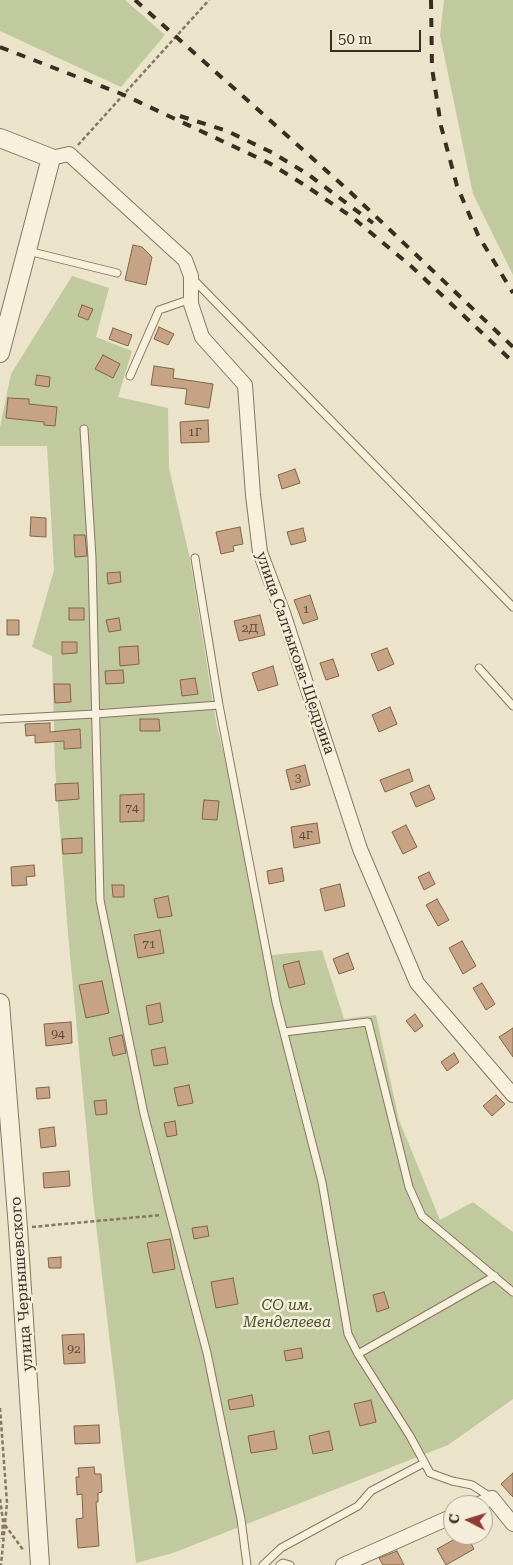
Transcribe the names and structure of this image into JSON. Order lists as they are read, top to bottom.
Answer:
{
  "streets": {
    "street": ["улица Салтыкова-Щедрина", "улица Чернышевского"]
  },
  "parks": ["СО им. Менделеева"],
  "house_numbers": [
    "1Г",
    "1",
    "2Д",
    "3",
    "74",
    "4Г",
    "71",
    "94",
    "92"
  ],
  "scale_bar": "50 m",
  "north": "left"
}
